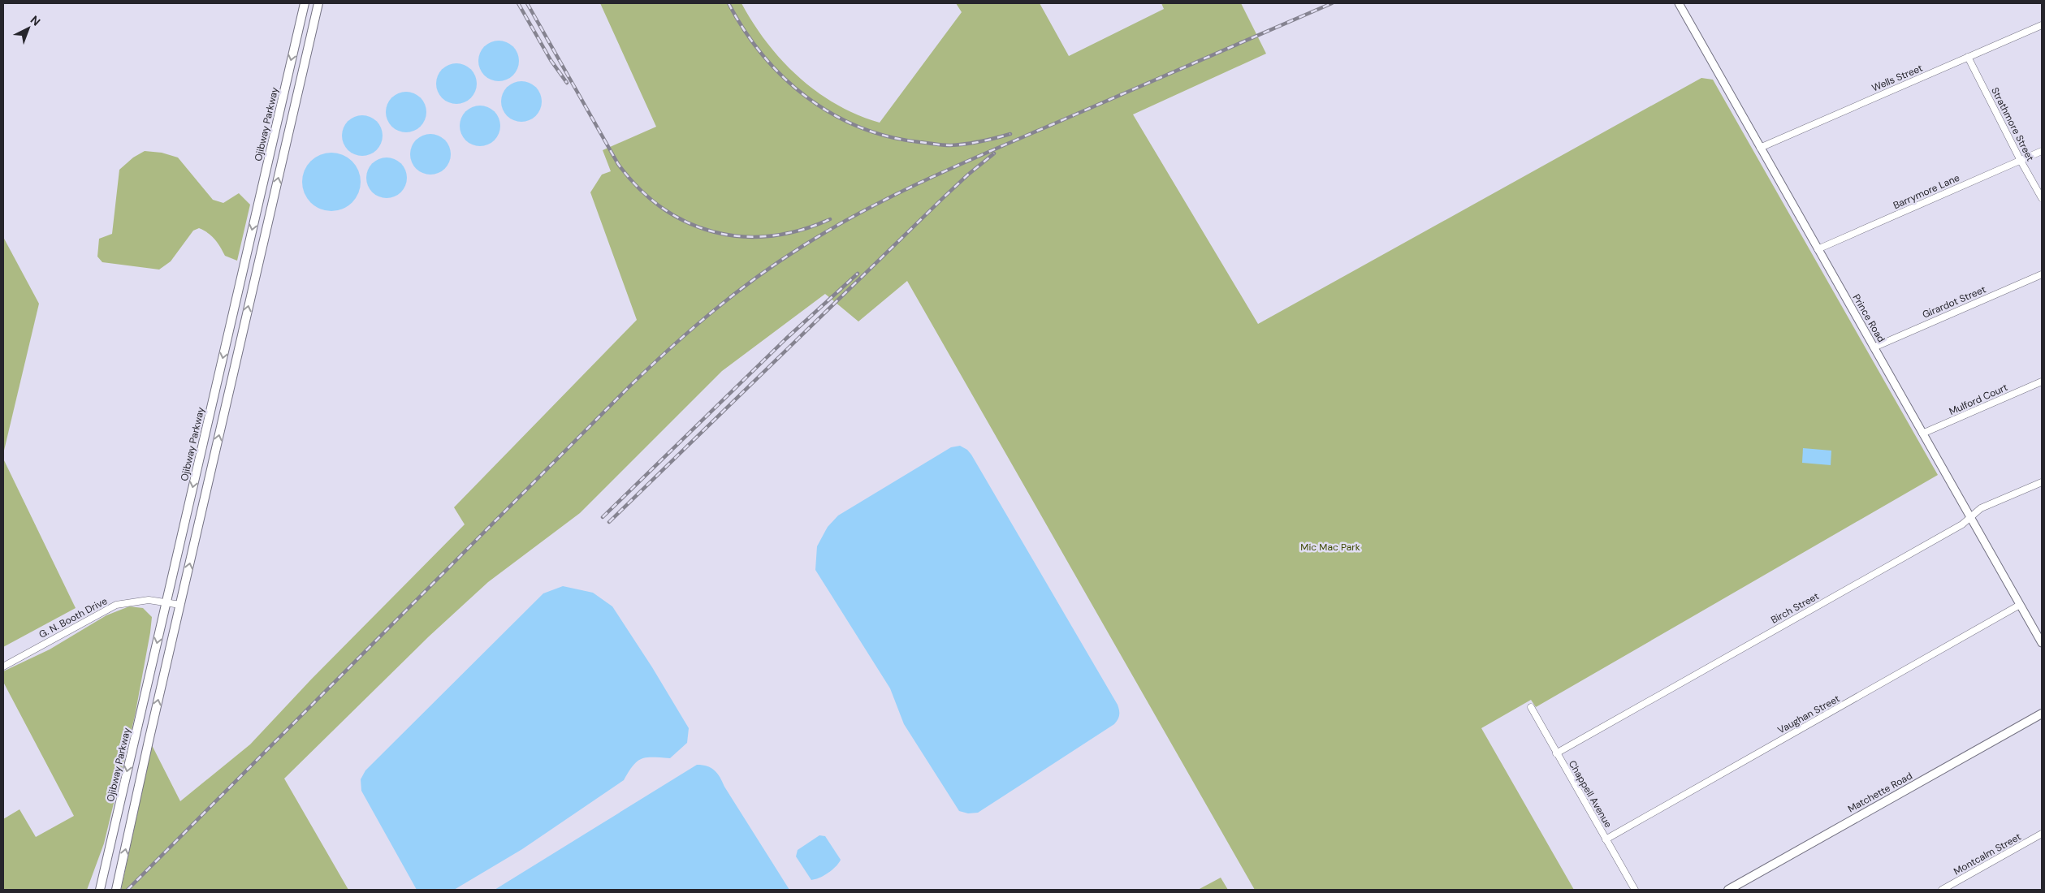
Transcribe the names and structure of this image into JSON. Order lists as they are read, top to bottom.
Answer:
{
  "streets": {
    "main road": ["Ojibway Parkway", "Matchette Road"],
    "street": [
      "Wells Street",
      "Strathmore Street",
      "Barrymore Lane",
      "Girardot Street",
      "Prince Road",
      "Mulford Court",
      "Birch Street",
      "G. N. Booth Drive",
      "Vaughan Street",
      "Chappell Avenue",
      "Montcalm Street"
    ]
  },
  "crossings": [
    ["Wells Street", "Strathmore Street"],
    ["Wells Street", "Prince Road"],
    ["Ojibway Parkway", "G. N. Booth Drive"],
    ["Strathmore Street", "Barrymore Lane"],
    ["Barrymore Lane", "Prince Road"],
    ["Girardot Street", "Prince Road"],
    ["Prince Road", "Mulford Court"],
    ["Prince Road", "Birch Street"],
    ["Prince Road", "Vaughan Street"],
    ["Birch Street", "Chappell Avenue"],
    ["Vaughan Street", "Chappell Avenue"]
  ],
  "parks": ["Mic Mac Park"],
  "north": "top right"
}
